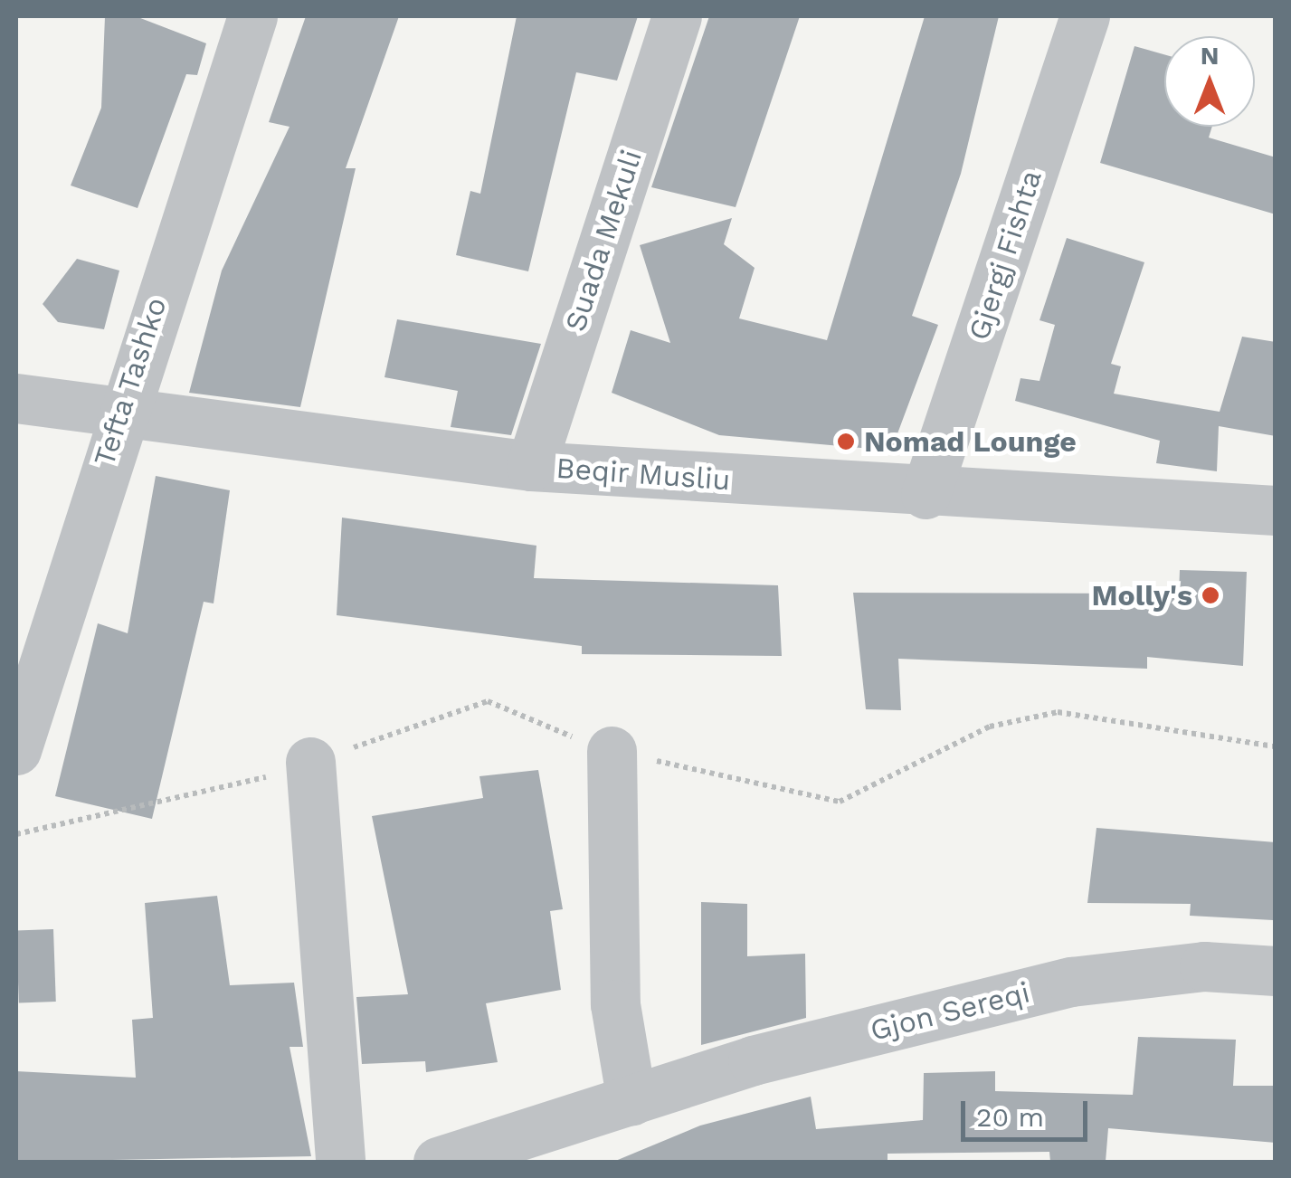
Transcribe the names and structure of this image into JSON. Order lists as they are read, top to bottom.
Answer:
{
  "streets": {
    "street": [
      "Suada Mekuli",
      "Gjergj Fishta",
      "Tefta Tashko",
      "Beqir Musliu",
      "Gjon Sereqi"
    ]
  },
  "crossings": [
    ["Suada Mekuli", "Beqir Musliu"],
    ["Gjergj Fishta", "Beqir Musliu"],
    ["Tefta Tashko", "Beqir Musliu"]
  ],
  "places": ["Nomad Lounge", "Molly's"],
  "scale_bar": "20 m",
  "north": "top"
}
